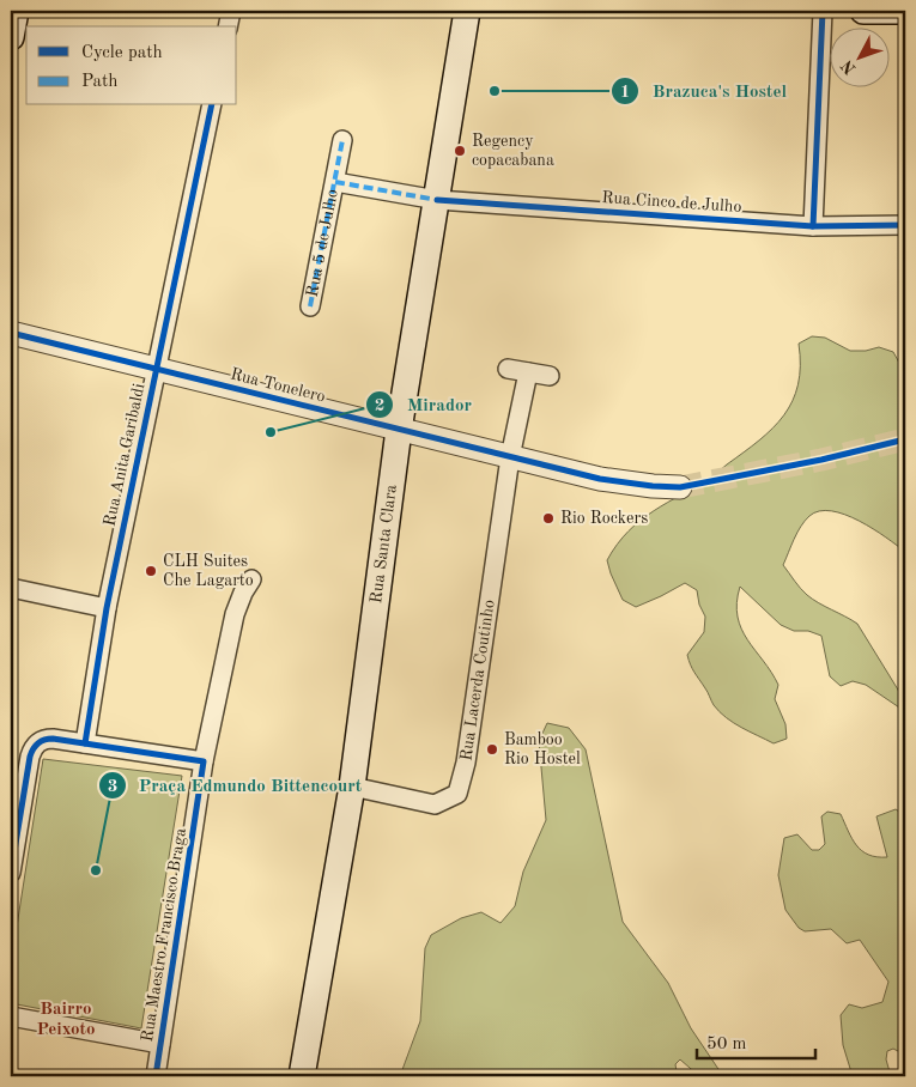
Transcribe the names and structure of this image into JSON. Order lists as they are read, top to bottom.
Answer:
{
  "streets": {
    "main road": ["Rua Santa Clara"],
    "street": [
      "Rua Cinco de Julho",
      "Rua 5 de Julho",
      "Rua Tonelero",
      "Rua Anita Garibaldi",
      "Rua Lacerda Coutinho",
      "Rua Maestro Francisco Braga"
    ]
  },
  "crossings": [
    ["Rua Cinco de Julho", "Rua 5 de Julho"],
    ["Rua Cinco de Julho", "Rua Santa Clara"],
    ["Rua 5 de Julho", "Rua Santa Clara"],
    ["Rua Tonelero", "Rua Anita Garibaldi"],
    ["Rua Tonelero", "Rua Santa Clara"],
    ["Rua Tonelero", "Rua Lacerda Coutinho"],
    ["Rua Santa Clara", "Rua Lacerda Coutinho"]
  ],
  "districts": ["Bairro Peixoto"],
  "places": [
    "Brazuca's Hostel",
    "Regency copacabana",
    "Mirador",
    "Rio Rockers",
    "CLH Suites Che Lagarto",
    "Bamboo Rio Hostel",
    "Praça Edmundo Bittencourt"
  ],
  "legend": ["Cycle path", "Path"],
  "scale_bar": "50 m",
  "north": "bottom left"
}
